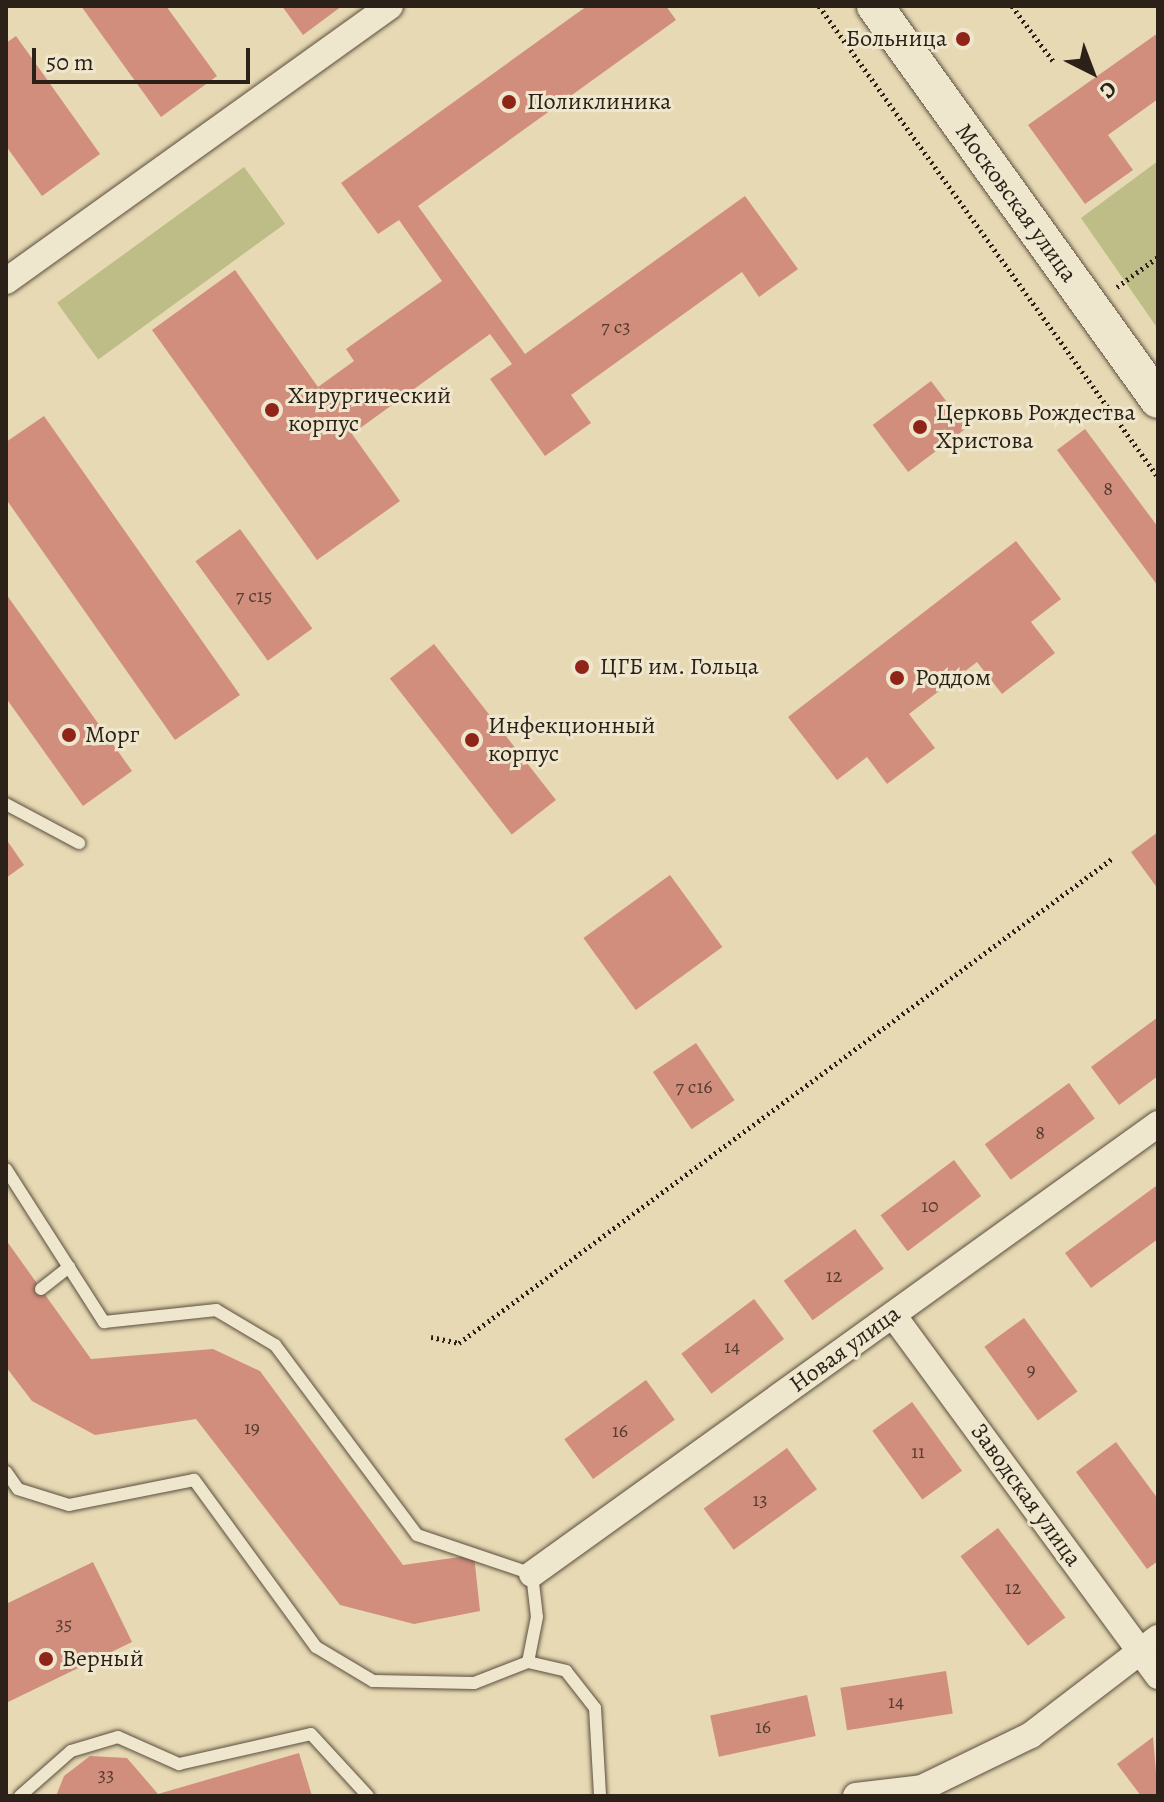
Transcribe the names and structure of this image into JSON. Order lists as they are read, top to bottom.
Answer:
{
  "streets": {
    "street": ["Московская улица", "Новая улица", "Заводская улица"]
  },
  "crossings": [
    ["Новая улица", "Заводская улица"]
  ],
  "places": [
    "Больница",
    "Поликлиника",
    "Хирургический корпус",
    "Церковь Рождества Христова",
    "ЦГБ им. Гольца",
    "Роддом",
    "Морг",
    "Инфекционный корпус",
    "Верный"
  ],
  "house_numbers": [
    "7 с3",
    "8",
    "7 с15",
    "7 с16",
    "8",
    "10",
    "12",
    "14",
    "9",
    "19",
    "16",
    "11",
    "13",
    "12",
    "35",
    "14",
    "16",
    "33"
  ],
  "scale_bar": "50 m",
  "north": "bottom right"
}
